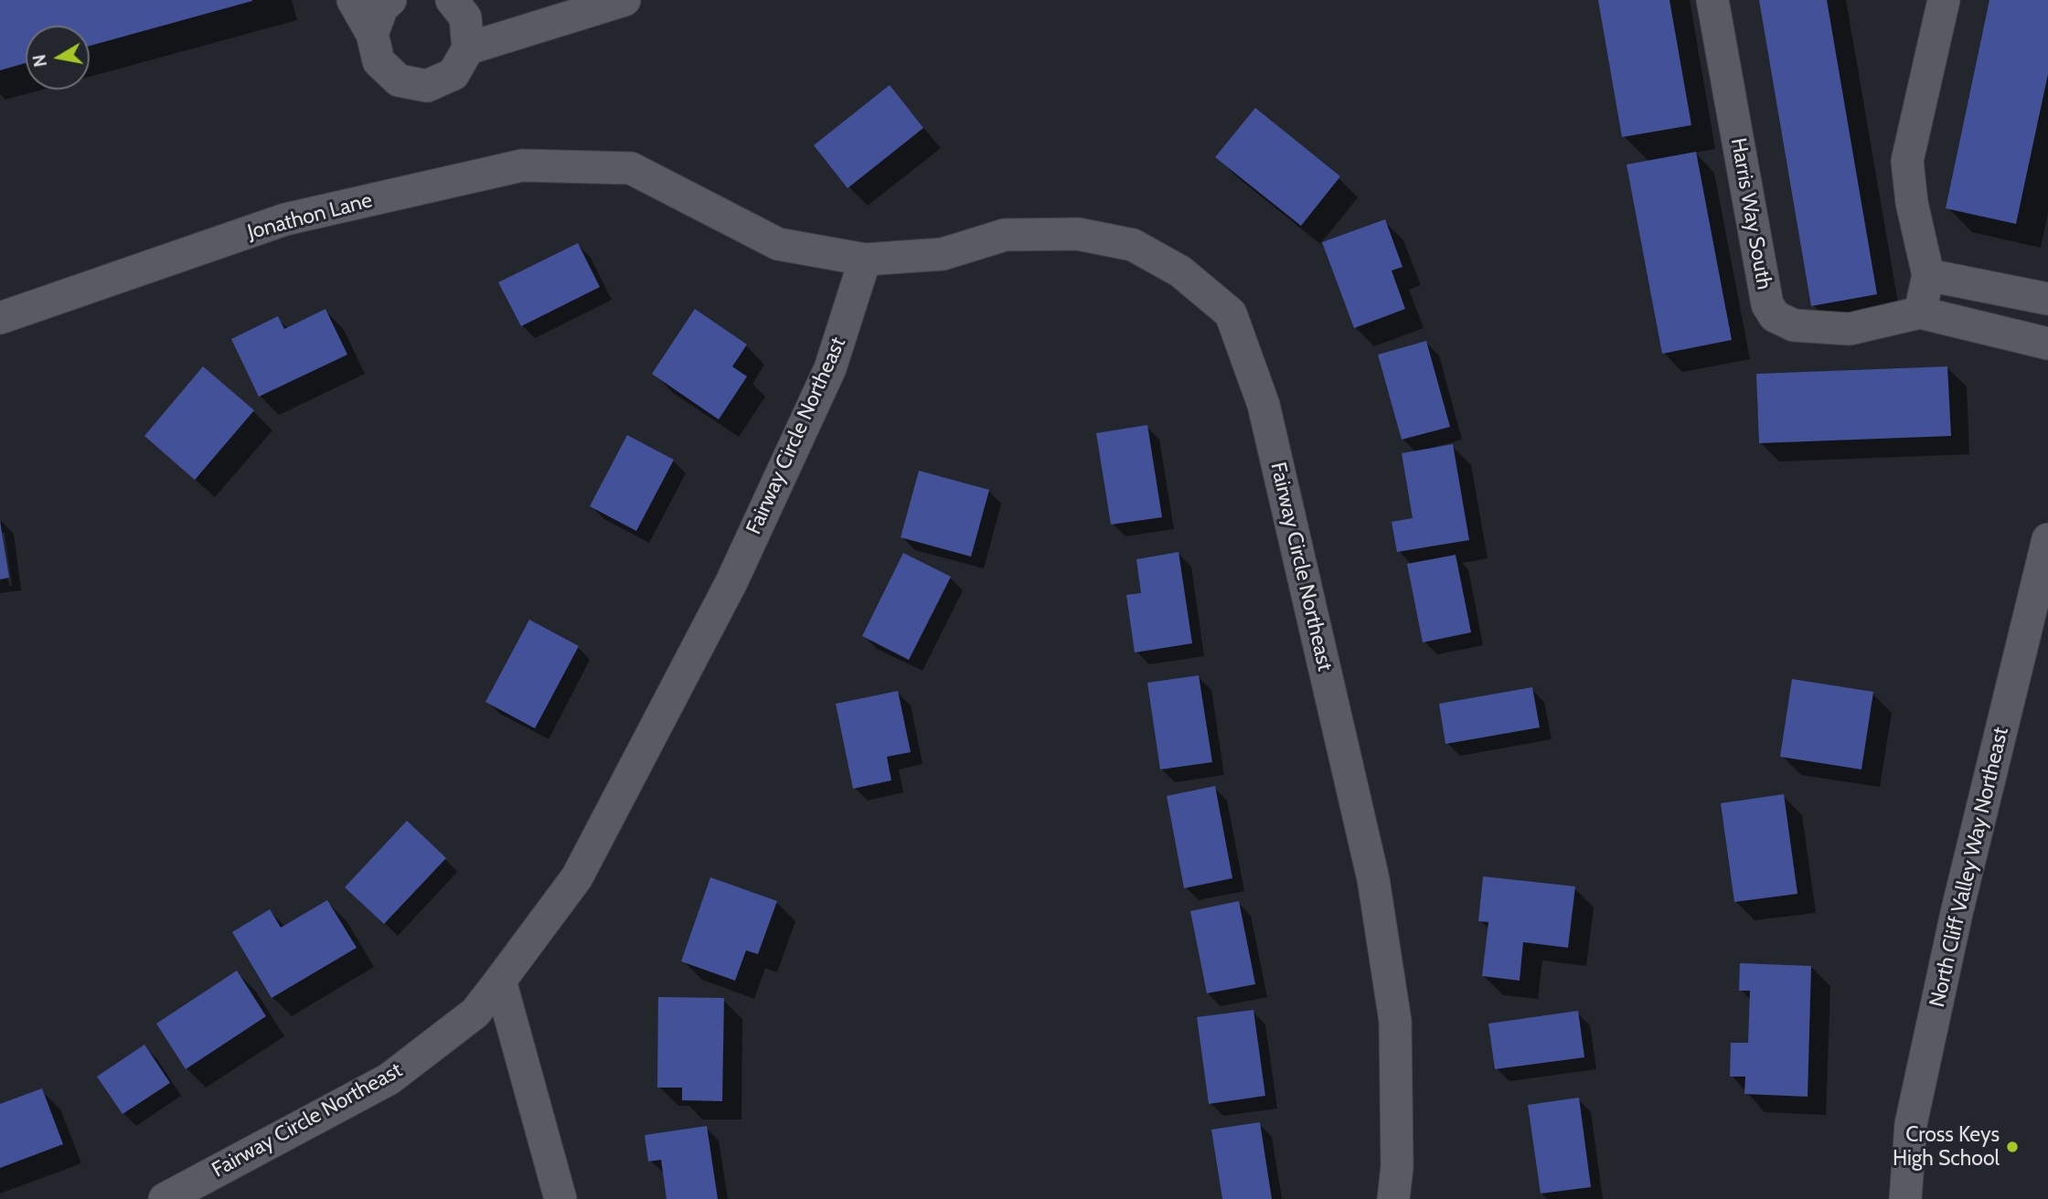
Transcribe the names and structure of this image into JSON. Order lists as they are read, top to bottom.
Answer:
{
  "streets": {
    "street": [
      "Harris Way South",
      "Jonathon Lane",
      "Fairway Circle Northeast",
      "North Cliff Valley Way Northeast"
    ]
  },
  "crossings": [
    ["Jonathon Lane", "Fairway Circle Northeast"]
  ],
  "places": ["Cross Keys High School"],
  "north": "left"
}
